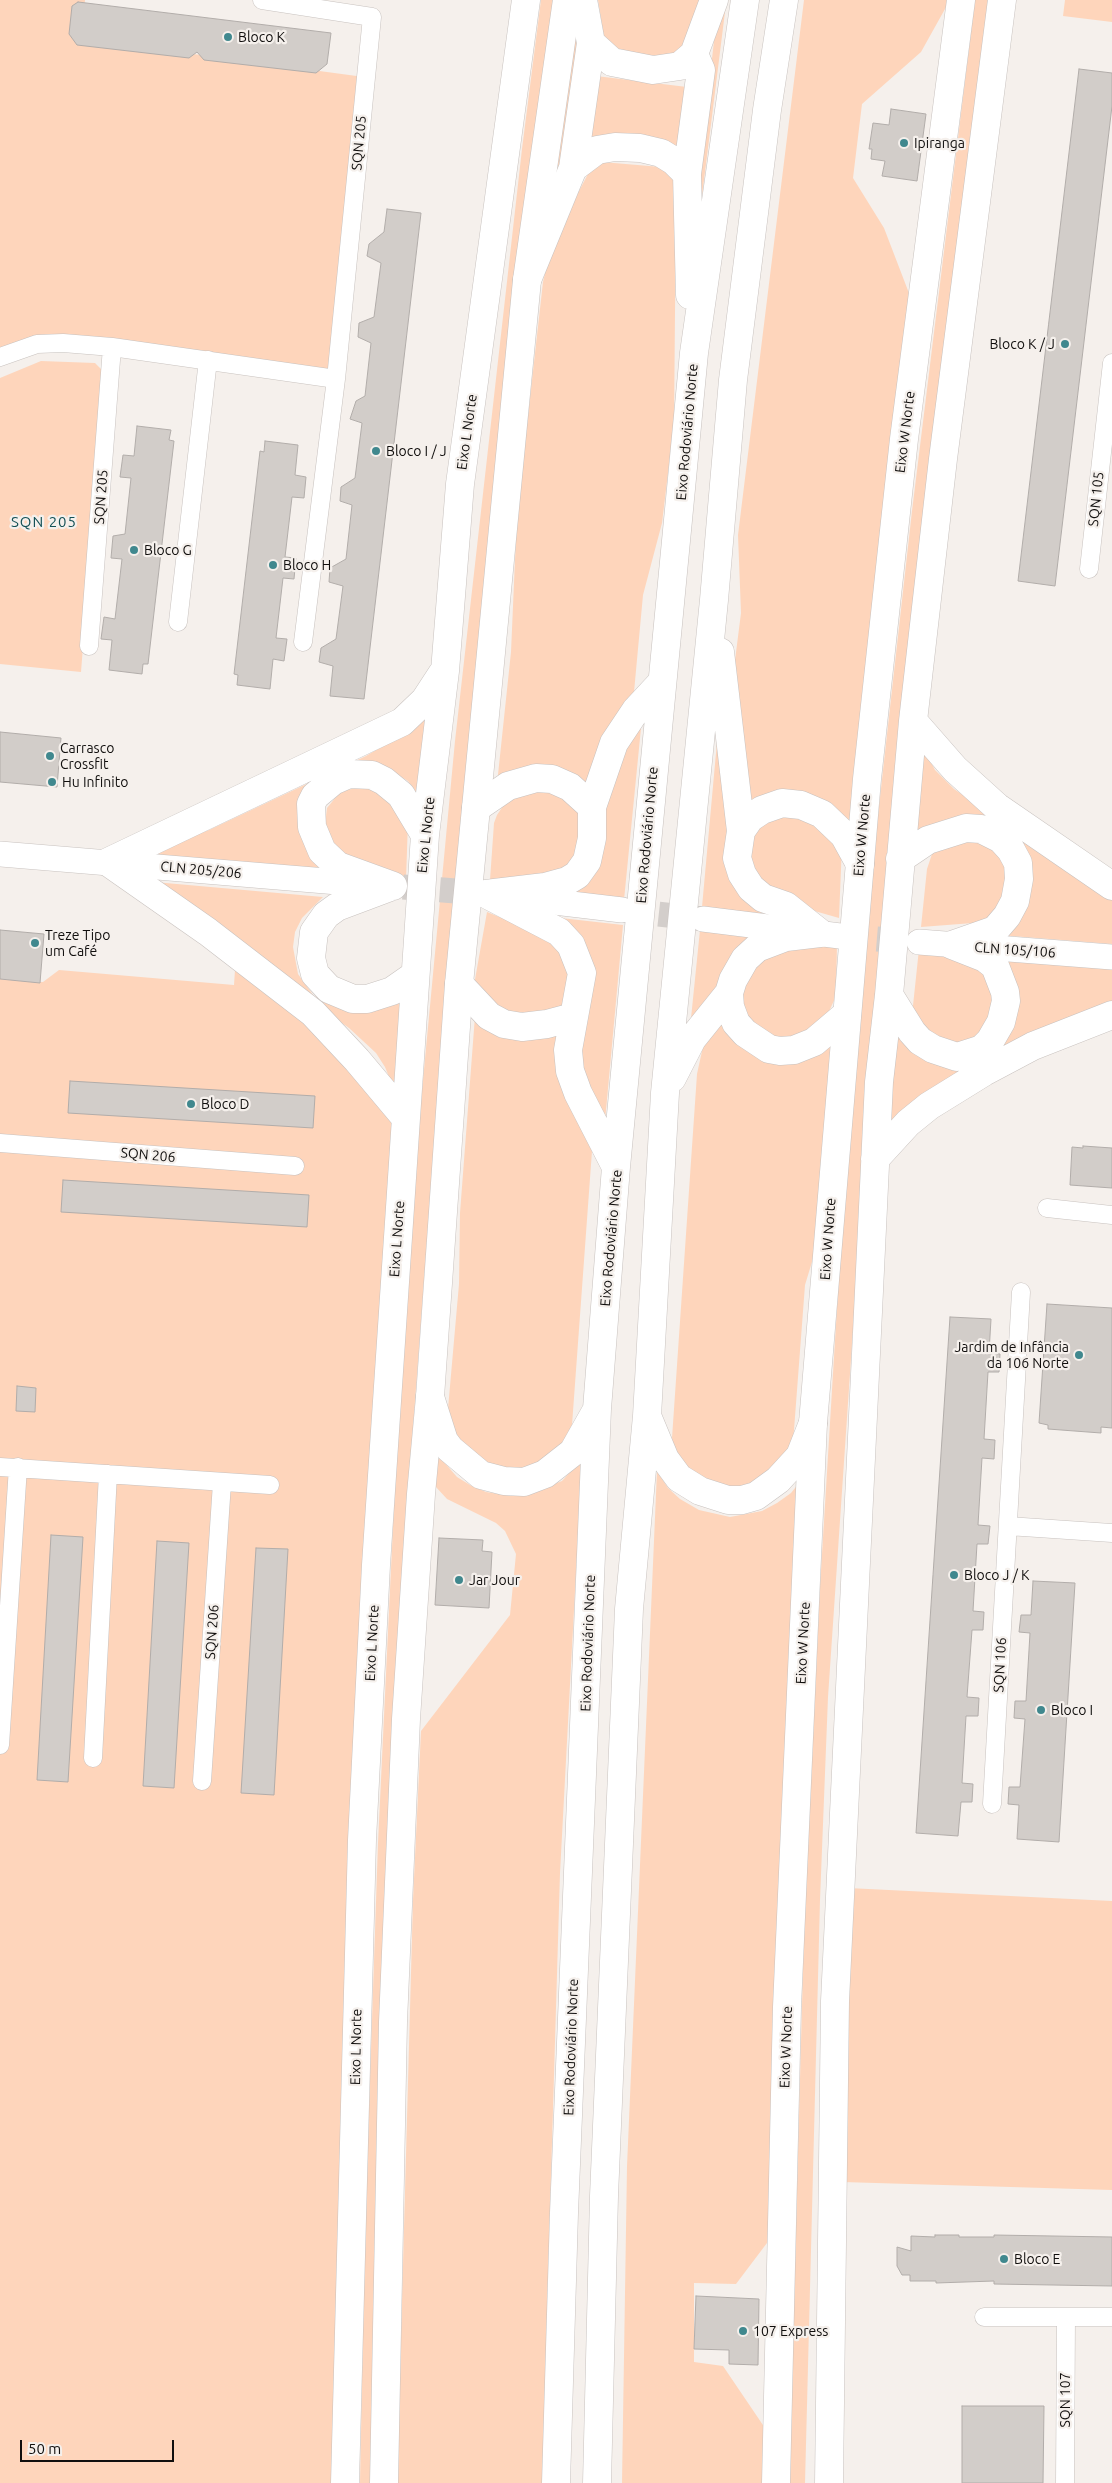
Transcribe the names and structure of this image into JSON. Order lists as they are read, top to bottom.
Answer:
{
  "streets": {
    "main road": ["Eixo L Norte", "Eixo Rodoviário Norte", "Eixo W Norte"],
    "street": [
      "SQN 205",
      "SQN 105",
      "CLN 205/206",
      "CLN 105/106",
      "SQN 206",
      "SQN 106",
      "SQN 107"
    ]
  },
  "districts": ["SQN 205"],
  "places": [
    "Bloco K",
    "Ipiranga",
    "Bloco K / J",
    "Bloco I / J",
    "Bloco G",
    "Bloco H",
    "Carrasco Crossfit",
    "Hu Infinito",
    "Treze Tipo um Café",
    "Bloco D",
    "Jardim de Infância da 106 Norte",
    "Bloco J / K",
    "Jar Jour",
    "Bloco I",
    "Bloco E",
    "107 Express"
  ],
  "scale_bar": "50 m"
}
